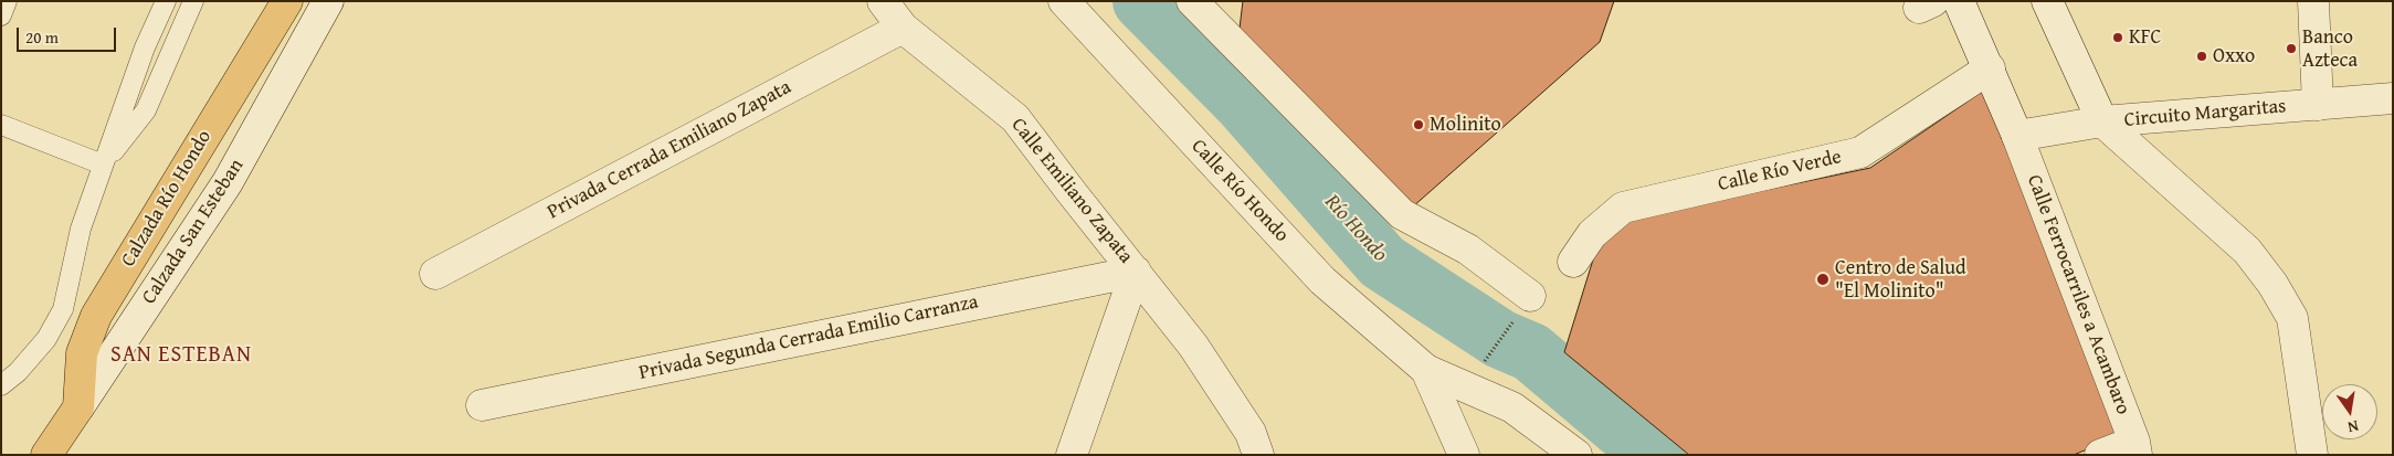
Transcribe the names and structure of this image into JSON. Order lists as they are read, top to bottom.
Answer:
{
  "streets": {
    "main road": ["Calzada Río Hondo", "Calzada San Esteban"],
    "street": [
      "Circuito Margaritas",
      "Privada Cerrada Emiliano Zapata",
      "Calle Río Verde",
      "Calle Emiliano Zapata",
      "Calle Río Hondo",
      "Calle Ferrocarriles a Acambaro",
      "Privada Segunda Cerrada Emilio Carranza"
    ]
  },
  "crossings": [
    ["Circuito Margaritas", "Calle Ferrocarriles a Acambaro"],
    ["Privada Cerrada Emiliano Zapata", "Calle Emiliano Zapata"],
    ["Calle Río Verde", "Calle Ferrocarriles a Acambaro"],
    ["Calle Emiliano Zapata", "Privada Segunda Cerrada Emilio Carranza"],
    ["Calzada Río Hondo", "Calzada San Esteban"]
  ],
  "districts": ["SAN ESTEBAN"],
  "water": ["Río Hondo"],
  "places": [
    "KFC",
    "Banco Azteca",
    "Oxxo",
    "Molinito",
    "Centro de Salud \"El Molinito\""
  ],
  "scale_bar": "20 m",
  "north": "bottom"
}
